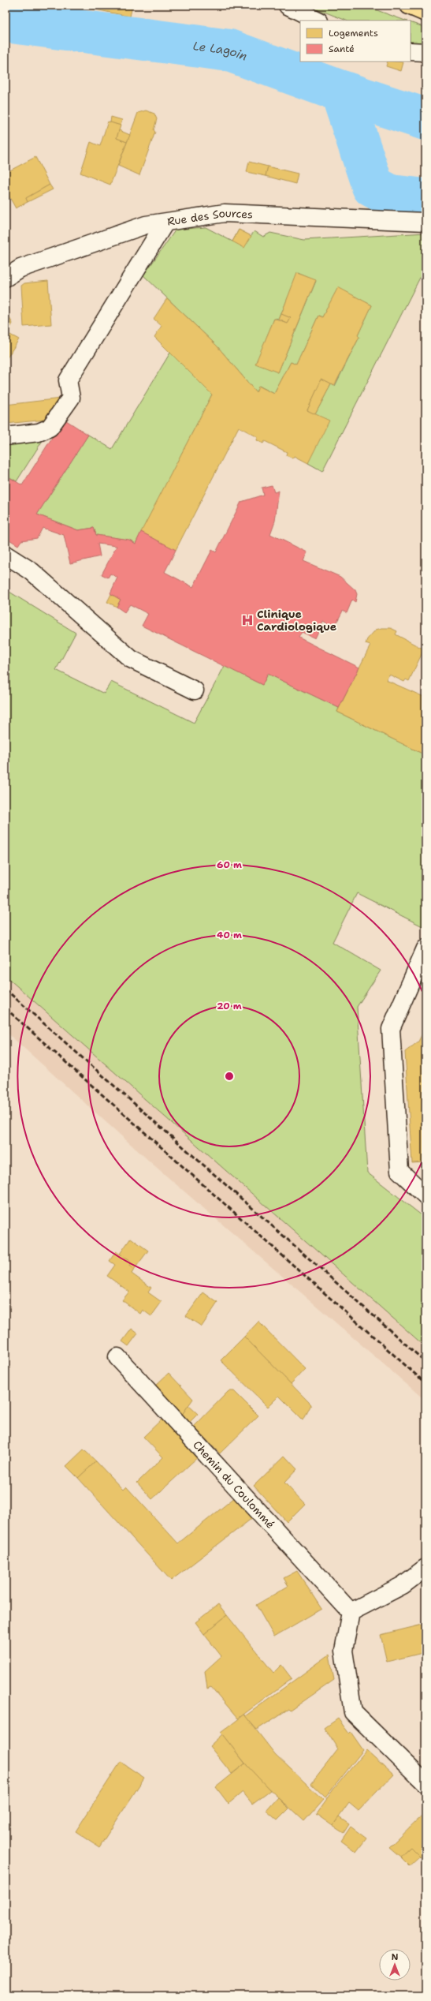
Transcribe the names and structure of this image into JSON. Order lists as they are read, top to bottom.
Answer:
{
  "streets": {
    "street": ["Rue des Sources", "Chemin du Coulommé"]
  },
  "water": ["Le Lagoin"],
  "places": {
    "hospital": ["Clinique Cardiologique"]
  },
  "legend": ["Logements", "Santé"],
  "north": "top",
  "rings": ["60 m", "40 m", "20 m"]
}
